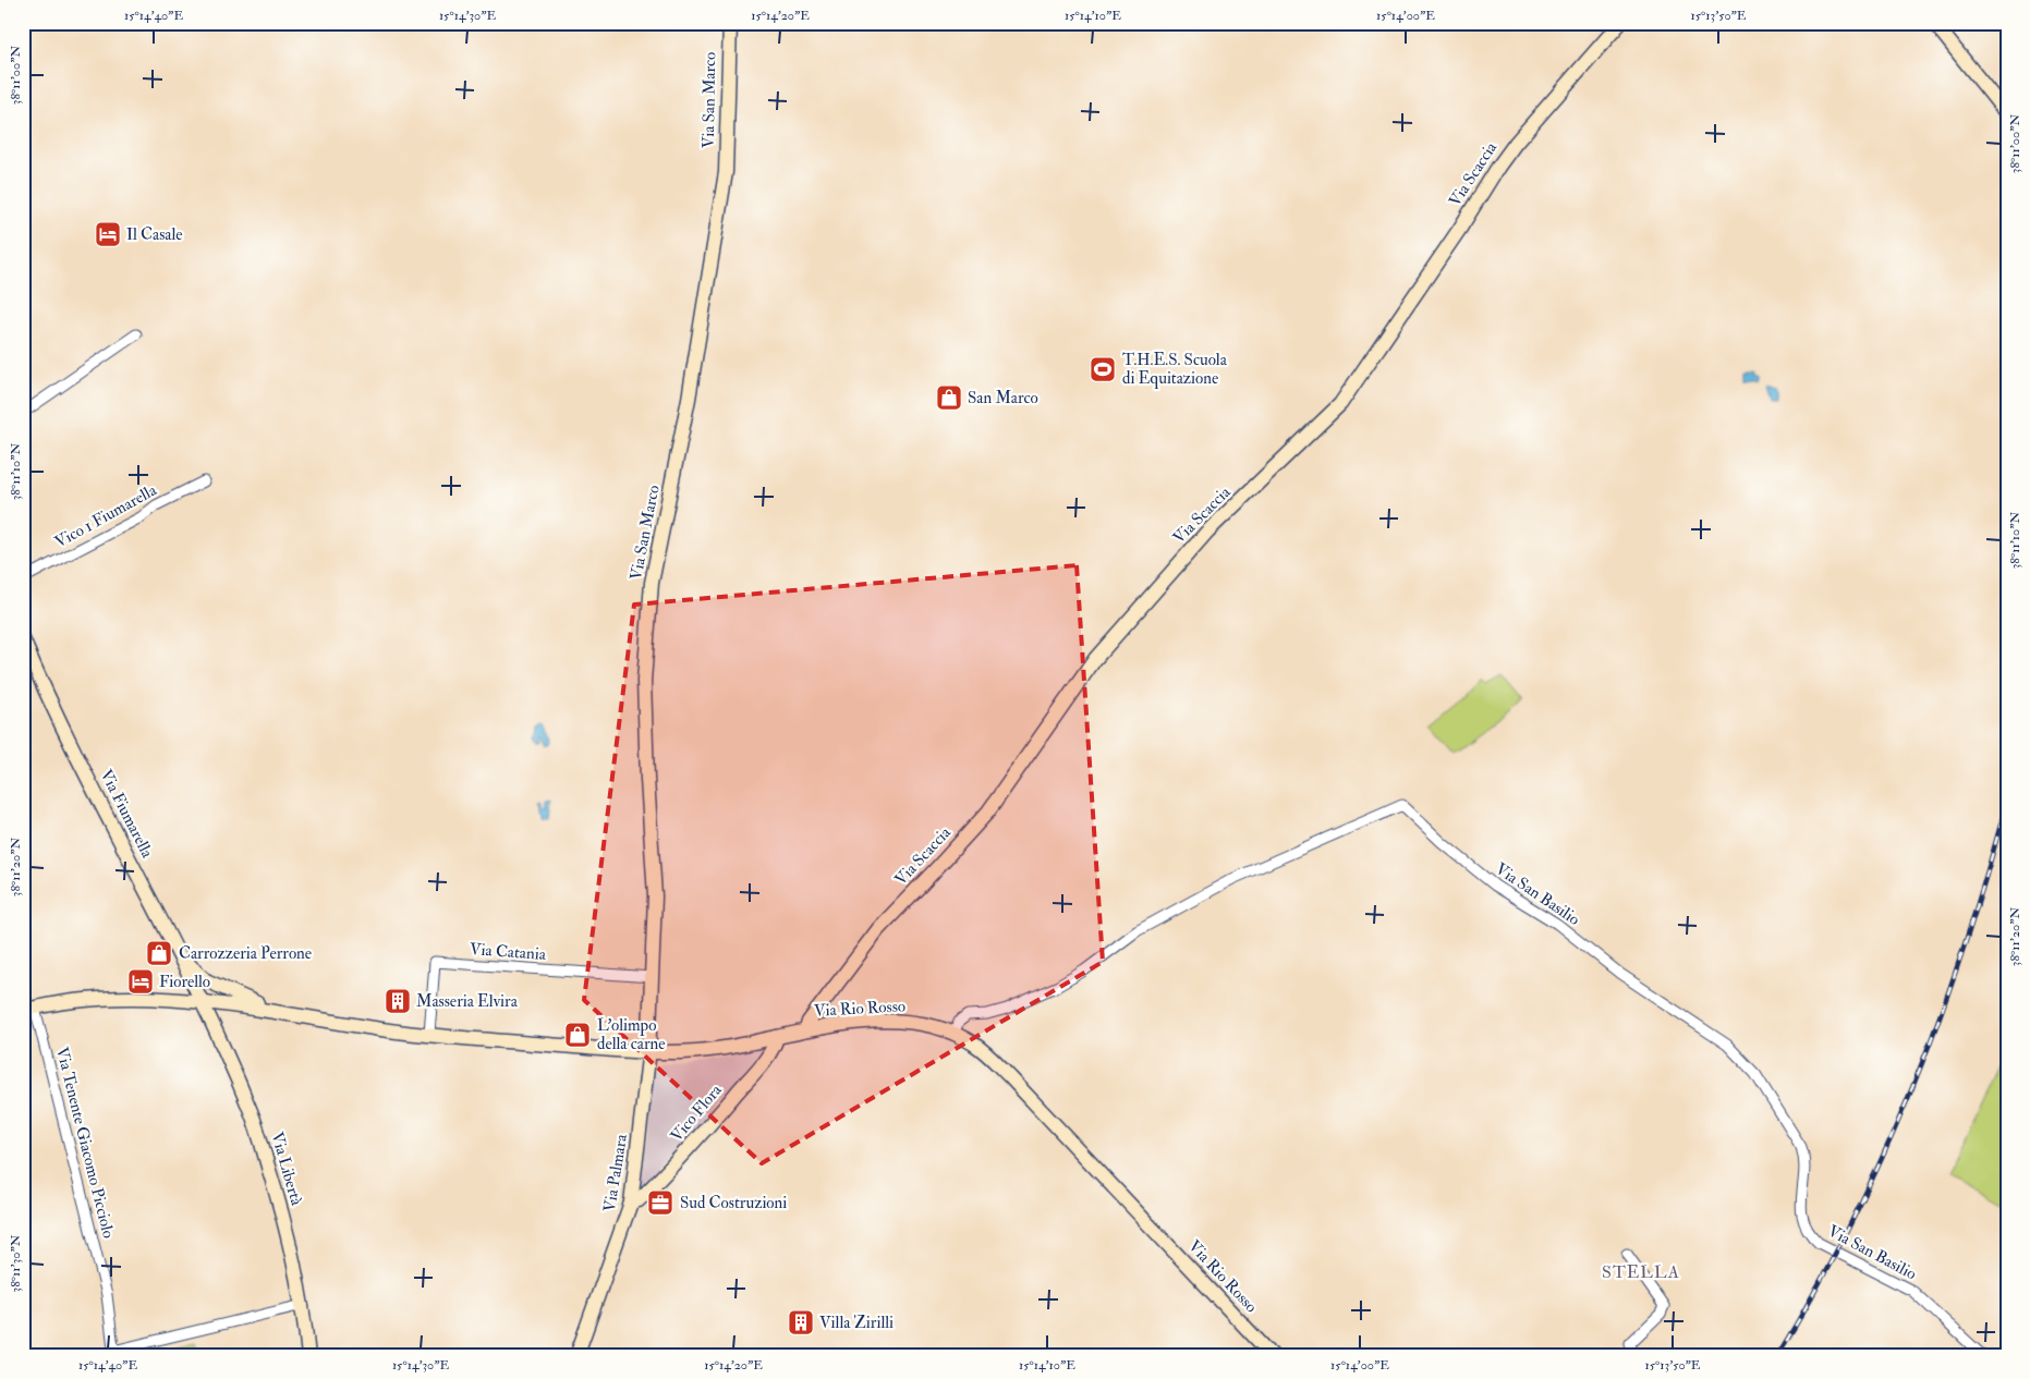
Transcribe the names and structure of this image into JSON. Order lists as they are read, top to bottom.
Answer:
{
  "streets": {
    "street": [
      "Via San Marco",
      "Via Scaccia",
      "Vico 1 Fiumarella",
      "Via Fiumarella",
      "Via San Basilio",
      "Via Catania",
      "Via Rio Rosso",
      "Vico Flora",
      "Via Tenente Giacomo Picciolo",
      "Via Libertà",
      "Via Palmara"
    ]
  },
  "crossings": [
    ["Via San Marco", "Via Catania"],
    ["Via San Marco", "Via Rio Rosso"],
    ["Via San Marco", "Via Palmara"],
    ["Via Scaccia", "Via Rio Rosso"],
    ["Via Fiumarella", "Via Libertà"],
    ["Via San Basilio", "Via Rio Rosso"],
    ["Via Catania", "Via Rio Rosso"],
    ["Via Rio Rosso", "Vico Flora"],
    ["Via Rio Rosso", "Via Palmara"],
    ["Vico Flora", "Via Palmara"],
    ["Via Tenente Giacomo Picciolo", "Via Libertà"]
  ],
  "districts": ["STELLA"],
  "places": {
    "hotel": ["Il Casale", "Fiorello"],
    "sports": ["T.H.E.S. Scuola di Equitazione"],
    "shop": ["San Marco", "Carrozzeria Perrone", "L'olimpo della carne"],
    "building": ["Masseria Elvira", "Villa Zirilli"],
    "office": ["Sud Costruzioni"]
  },
  "coordinates": [
    "15°14'40\"E",
    "15°14'30\"E",
    "15°14'20\"E",
    "15°14'10\"E",
    "15°14'00\"E",
    "15°13'50\"E",
    "38°11'00\"N",
    "38°11'10\"N",
    "38°11'20\"N",
    "38°11'30\"N"
  ]
}
